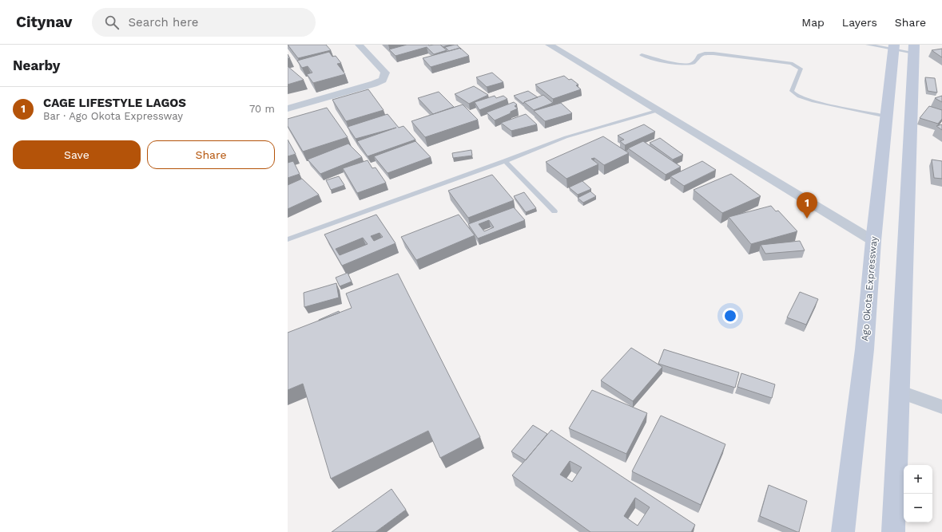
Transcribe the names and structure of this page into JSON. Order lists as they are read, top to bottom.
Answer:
{
  "streets": {
    "main road": ["Ago Okota Expressway"]
  },
  "page": {
    "header": "Citynav",
    "search": "Search here",
    "nav": ["Map", "Layers", "Share"],
    "heading": "Nearby",
    "list": [
      {
        "mark": "1",
        "name": "CAGE LIFESTYLE LAGOS",
        "note": "Bar · Ago Okota Expressway",
        "value": "70 m"
      }
    ],
    "buttons": ["Save", "Share"],
    "pins": "1",
    "map_buttons": ["+", "−"]
  }
}
